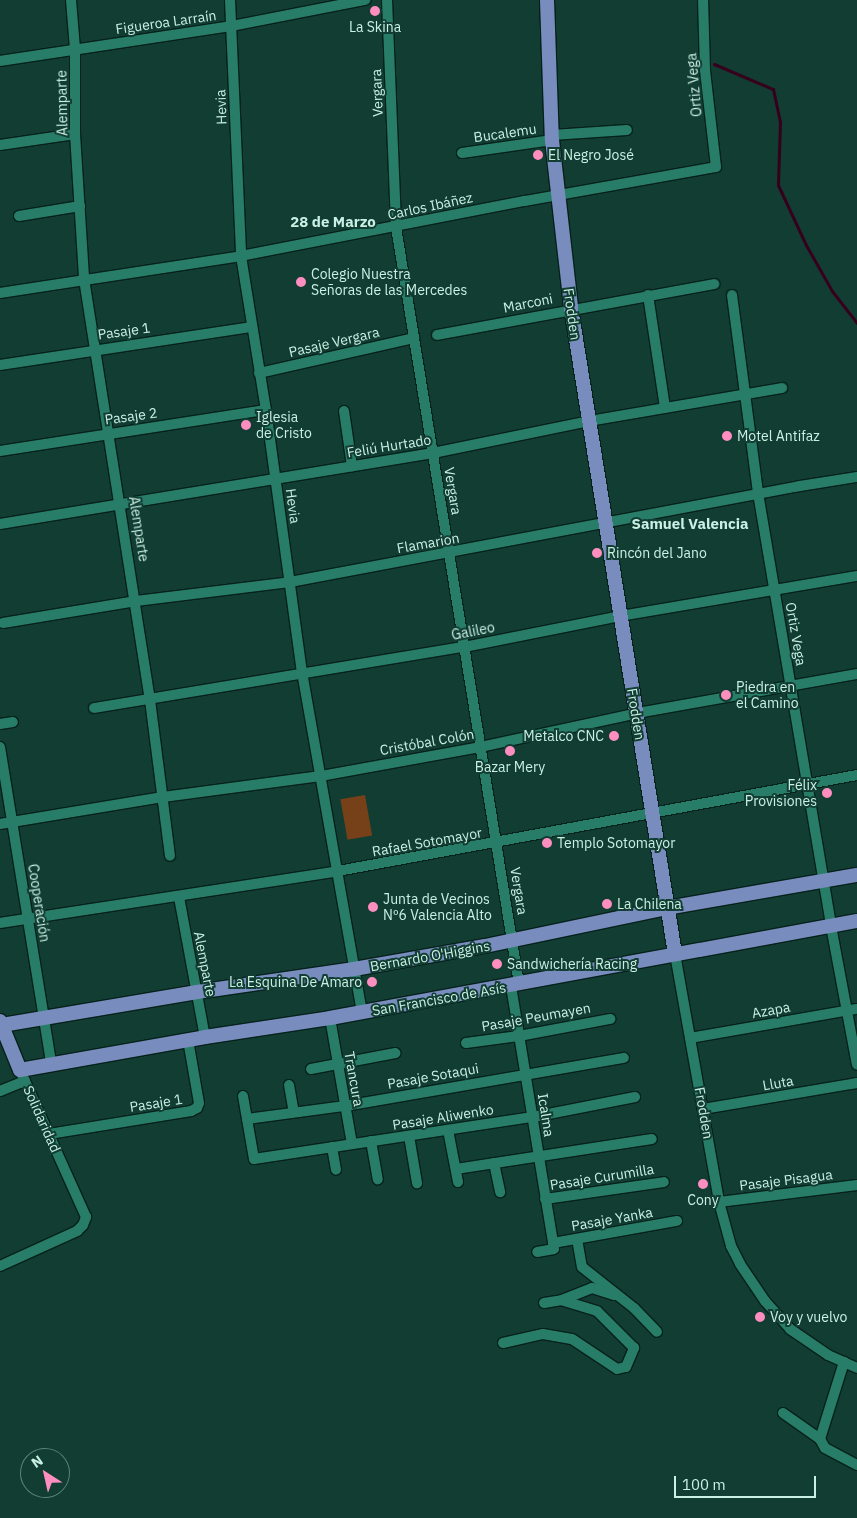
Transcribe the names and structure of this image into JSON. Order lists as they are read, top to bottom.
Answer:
{
  "streets": {
    "main road": [
      "Frodden",
      "Bernardo O'Higgins",
      "San Francisco de Asís",
      "Solidaridad"
    ],
    "street": [
      "Figueroa Larraín",
      "Ortiz Vega",
      "Vergara",
      "Alemparte",
      "Hevia",
      "Bucalemu",
      "Carlos Ibáñez",
      "Marconi",
      "Pasaje 1",
      "Pasaje Vergara",
      "Pasaje 2",
      "Feliú Hurtado",
      "Flamarion",
      "Galileo",
      "Cristóbal Colón",
      "Rafael Sotomayor",
      "Cooperación",
      "Azapa",
      "Pasaje Peumayen",
      "Pasaje Sotaqui",
      "Trancura",
      "Lluta",
      "Icalma",
      "Pasaje Aliwenko",
      "Pasaje Curumilla",
      "Pasaje Pisagua",
      "Pasaje Yanka"
    ]
  },
  "crossings": [
    ["Figueroa Larraín", "Alemparte"],
    ["Figueroa Larraín", "Hevia"],
    ["Ortiz Vega", "Carlos Ibáñez"],
    ["Ortiz Vega", "Feliú Hurtado"],
    ["Ortiz Vega", "Flamarion"],
    ["Ortiz Vega", "Galileo"],
    ["Ortiz Vega", "Cristóbal Colón"],
    ["Ortiz Vega", "Rafael Sotomayor"],
    ["Ortiz Vega", "Bernardo O'Higgins"],
    ["Ortiz Vega", "San Francisco de Asís"],
    ["Ortiz Vega", "Azapa"],
    ["Vergara", "Carlos Ibáñez"],
    ["Vergara", "Pasaje Vergara"],
    ["Vergara", "Feliú Hurtado"],
    ["Vergara", "Flamarion"],
    ["Vergara", "Galileo"],
    ["Vergara", "Cristóbal Colón"],
    ["Vergara", "Rafael Sotomayor"],
    ["Vergara", "Bernardo O'Higgins"],
    ["Vergara", "San Francisco de Asís"],
    ["Vergara", "Icalma"],
    ["Alemparte", "Carlos Ibáñez"],
    ["Alemparte", "Pasaje 1"],
    ["Alemparte", "Pasaje 2"],
    ["Alemparte", "Feliú Hurtado"],
    ["Alemparte", "Flamarion"],
    ["Alemparte", "Galileo"],
    ["Alemparte", "Cristóbal Colón"],
    ["Alemparte", "Rafael Sotomayor"],
    ["Alemparte", "Bernardo O'Higgins"],
    ["Alemparte", "San Francisco de Asís"],
    ["Hevia", "Carlos Ibáñez"],
    ["Hevia", "Pasaje 1"],
    ["Hevia", "Pasaje Vergara"],
    ["Hevia", "Pasaje 2"],
    ["Hevia", "Feliú Hurtado"],
    ["Hevia", "Flamarion"],
    ["Hevia", "Galileo"],
    ["Hevia", "Cristóbal Colón"],
    ["Hevia", "Rafael Sotomayor"],
    ["Hevia", "Bernardo O'Higgins"],
    ["Hevia", "San Francisco de Asís"],
    ["Bucalemu", "Frodden"],
    ["Carlos Ibáñez", "Frodden"],
    ["Marconi", "Frodden"],
    ["Frodden", "Feliú Hurtado"],
    ["Frodden", "Flamarion"],
    ["Frodden", "Galileo"],
    ["Frodden", "Cristóbal Colón"],
    ["Frodden", "Rafael Sotomayor"],
    ["Frodden", "Bernardo O'Higgins"],
    ["Frodden", "San Francisco de Asís"],
    ["Frodden", "Azapa"],
    ["Frodden", "Lluta"],
    ["Frodden", "Pasaje Pisagua"],
    ["Pasaje 1", "San Francisco de Asís"],
    ["Pasaje 1", "Solidaridad"],
    ["Cristóbal Colón", "Cooperación"],
    ["Rafael Sotomayor", "Cooperación"],
    ["Cooperación", "Bernardo O'Higgins"],
    ["Cooperación", "San Francisco de Asís"],
    ["Bernardo O'Higgins", "Solidaridad"],
    ["San Francisco de Asís", "Trancura"],
    ["San Francisco de Asís", "Icalma"],
    ["San Francisco de Asís", "Solidaridad"],
    ["Pasaje Peumayen", "Icalma"],
    ["Pasaje Sotaqui", "Trancura"],
    ["Pasaje Sotaqui", "Icalma"],
    ["Pasaje Sotaqui", "Pasaje Aliwenko"],
    ["Trancura", "Pasaje Aliwenko"],
    ["Icalma", "Pasaje Aliwenko"],
    ["Icalma", "Pasaje Curumilla"],
    ["Icalma", "Pasaje Yanka"]
  ],
  "districts": ["28 de Marzo", "Samuel Valencia"],
  "places": [
    "La Skina",
    "El Negro José",
    "Colegio Nuestra Señoras de las Mercedes",
    "Iglesia de Cristo",
    "Motel Antifaz",
    "Rincón del Jano",
    "Piedra en el Camino",
    "Metalco CNC",
    "Bazar Mery",
    "Félix Provisiones",
    "Templo Sotomayor",
    "La Chilena",
    "Junta de Vecinos Nº6 Valencia Alto",
    "Sandwichería Racing",
    "La Esquina De Amaro",
    "Cony",
    "Voy y vuelvo"
  ],
  "scale_bar": "100 m",
  "north": "top left"
}
